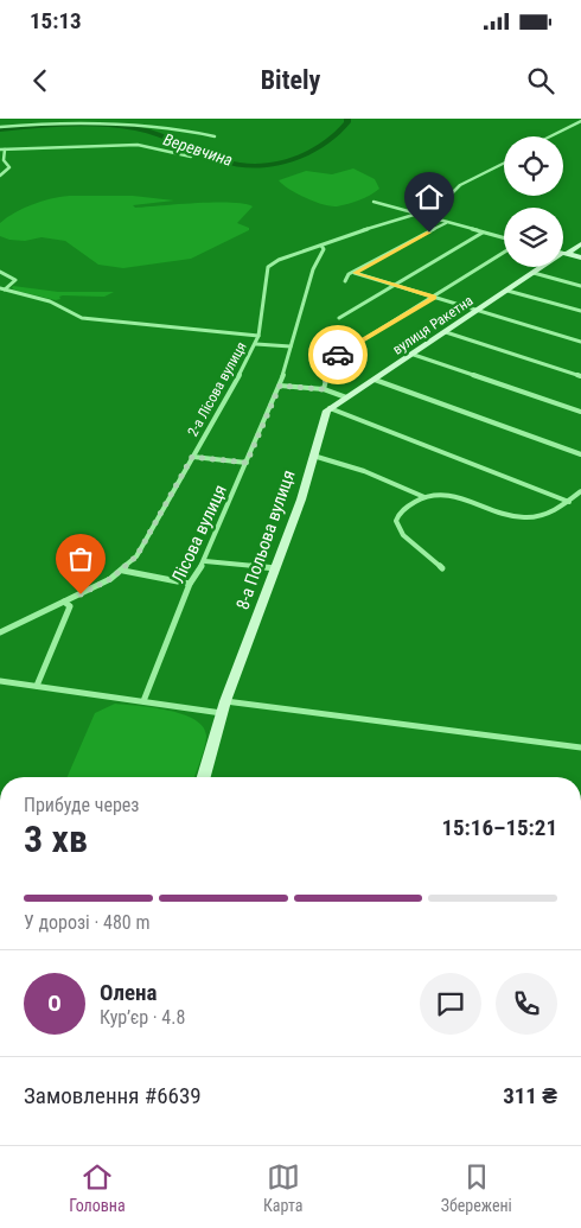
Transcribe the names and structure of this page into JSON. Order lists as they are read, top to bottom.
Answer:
{
  "streets": {
    "street": [
      "вулиця Ракетна",
      "2-а Лісова вулиця",
      "Лісова вулиця",
      "8-а Польова вулиця"
    ]
  },
  "crossings": [
    ["2-а Лісова вулиця", "Лісова вулиця"]
  ],
  "water": ["Веревчина"],
  "page": {
    "status": "15:13",
    "header": "Bitely",
    "heading": ["3 хв", "Прибуде через", "15:16–15:21"],
    "panel": [
      "Олена",
      "Кур’єр · 4.8",
      "Замовлення #6639",
      "311 ₴"
    ],
    "bar": "У дорозі · 480 m",
    "round": "О",
    "tabs": ["Головна", "Карта", "Збережені"]
  }
}
